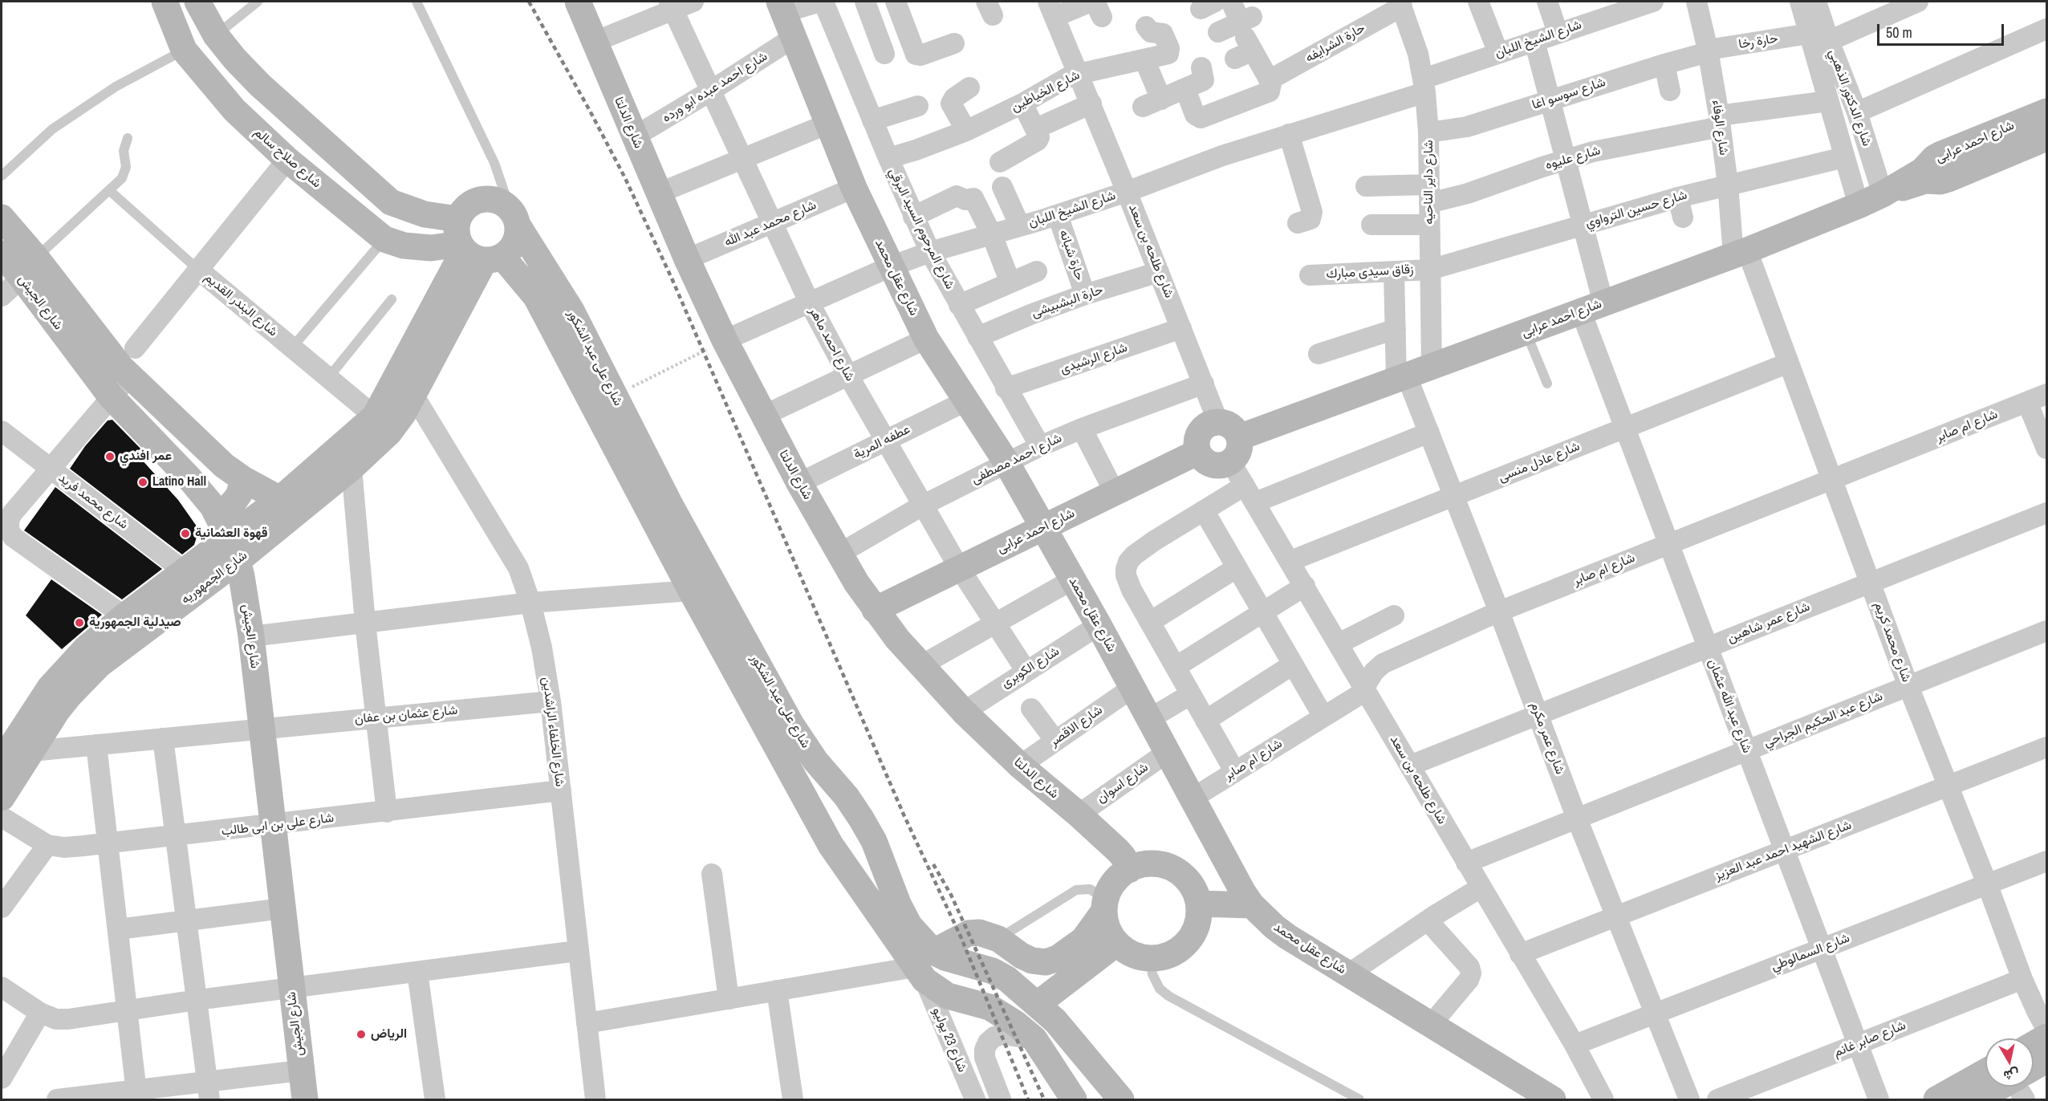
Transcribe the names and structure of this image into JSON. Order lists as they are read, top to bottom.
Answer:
{
  "streets": {
    "street": [
      "شارع الشيخ اللبان",
      "حارة رخا",
      "حارة الشرايفه",
      "شارع احمد عبده ابو ورده",
      "شارع الخياطين",
      "شارع سوسو اغا",
      "شارع الدكتور الذهبي",
      "شارع الدلتا",
      "شارع الوفاء",
      "شارع احمد عرابى",
      "شارع صلاح سالم",
      "شارع عليوه",
      "شارع داير الناحيه",
      "شارع حسين الترواوي",
      "شارع محمد عبد الله",
      "شارع المرحوم السيد البرقي",
      "شارع طلحه بن سعد",
      "حارة شبانه",
      "زقاق سيدى مبارك",
      "شارع عقل محمد",
      "حارة البشبيشى",
      "شارع الجيش",
      "شارع البندر القديم",
      "شارع احمد ماهر",
      "شارع على عبد الشكور",
      "شارع الرشيدى",
      "شارع ام صابر",
      "عطفه المرية",
      "شارع احمد مصطفى",
      "شارع عادل منسى",
      "شارع محمد فريد",
      "شارع الجمهوريه",
      "شارع عمر شاهين",
      "شارع محمد كريم",
      "شارع الكوبرى",
      "شارع عبد الله عثمان",
      "شارع عثمان بن عفان",
      "شارع عبد الحكيم الجراحي",
      "شارع الاقصر",
      "شارع الخلفاء الراشدين",
      "شارع عمر مكرم",
      "شارع اسوان",
      "شارع على بن ابى طالب",
      "شارع الشهيد احمد عبد العزيز",
      "شارع السمالوطي",
      "شارع صابر غانم",
      "شارع 23 يوليو"
    ]
  },
  "crossings": [
    ["شارع الشيخ اللبان", "شارع الدلتا"],
    ["شارع الشيخ اللبان", "شارع داير الناحيه"],
    ["شارع الشيخ اللبان", "شارع المرحوم السيد البرقي"],
    ["شارع الشيخ اللبان", "شارع طلحه بن سعد"],
    ["شارع الشيخ اللبان", "حارة شبانه"],
    ["شارع الشيخ اللبان", "شارع عقل محمد"],
    ["شارع الشيخ اللبان", "شارع احمد ماهر"],
    ["شارع الشيخ اللبان", "شارع عبد الله عثمان"],
    ["حارة رخا", "شارع سوسو اغا"],
    ["حارة رخا", "شارع الوفاء"],
    ["حارة الشرايفه", "شارع داير الناحيه"],
    ["شارع احمد عبده ابو ورده", "شارع الدلتا"],
    ["شارع احمد عبده ابو ورده", "شارع عقل محمد"],
    ["شارع احمد عبده ابو ورده", "شارع احمد ماهر"],
    ["شارع الخياطين", "شارع المرحوم السيد البرقي"],
    ["شارع الخياطين", "شارع طلحه بن سعد"],
    ["شارع سوسو اغا", "شارع الوفاء"],
    ["شارع سوسو اغا", "شارع داير الناحيه"],
    ["شارع سوسو اغا", "شارع عبد الله عثمان"],
    ["شارع الدكتور الذهبي", "شارع احمد عرابى"],
    ["شارع الدلتا", "شارع احمد عرابى"],
    ["شارع الدلتا", "شارع محمد عبد الله"],
    ["شارع الدلتا", "عطفه المرية"],
    ["شارع الدلتا", "شارع احمد مصطفى"],
    ["شارع الدلتا", "شارع الكوبرى"],
    ["شارع الدلتا", "شارع الاقصر"],
    ["شارع الدلتا", "شارع اسوان"],
    ["شارع الوفاء", "شارع احمد عرابى"],
    ["شارع الوفاء", "شارع عليوه"],
    ["شارع الوفاء", "شارع حسين الترواوي"],
    ["شارع الوفاء", "شارع محمد كريم"],
    ["شارع احمد عرابى", "شارع داير الناحيه"],
    ["شارع احمد عرابى", "شارع طلحه بن سعد"],
    ["شارع احمد عرابى", "شارع عقل محمد"],
    ["شارع احمد عرابى", "شارع احمد ماهر"],
    ["شارع احمد عرابى", "شارع محمد كريم"],
    ["شارع احمد عرابى", "شارع عبد الله عثمان"],
    ["شارع احمد عرابى", "شارع عمر مكرم"],
    ["شارع صلاح سالم", "شارع على عبد الشكور"],
    ["شارع صلاح سالم", "شارع الجمهوريه"],
    ["شارع عليوه", "شارع داير الناحيه"],
    ["شارع عليوه", "شارع عبد الله عثمان"],
    ["شارع داير الناحيه", "شارع حسين الترواوي"],
    ["شارع داير الناحيه", "زقاق سيدى مبارك"],
    ["شارع حسين الترواوي", "زقاق سيدى مبارك"],
    ["شارع حسين الترواوي", "شارع عبد الله عثمان"],
    ["شارع محمد عبد الله", "شارع عقل محمد"],
    ["شارع محمد عبد الله", "شارع احمد ماهر"],
    ["شارع المرحوم السيد البرقي", "حارة البشبيشى"],
    ["شارع المرحوم السيد البرقي", "شارع الرشيدى"],
    ["شارع المرحوم السيد البرقي", "شارع احمد مصطفى"],
    ["شارع طلحه بن سعد", "حارة البشبيشى"],
    ["شارع طلحه بن سعد", "شارع الرشيدى"],
    ["شارع طلحه بن سعد", "شارع ام صابر"],
    ["شارع طلحه بن سعد", "شارع احمد مصطفى"],
    ["شارع طلحه بن سعد", "شارع عادل منسى"],
    ["شارع طلحه بن سعد", "شارع عمر شاهين"],
    ["شارع طلحه بن سعد", "شارع عبد الحكيم الجراحي"],
    ["شارع طلحه بن سعد", "شارع الشهيد احمد عبد العزيز"],
    ["شارع طلحه بن سعد", "شارع السمالوطي"],
    ["حارة شبانه", "حارة البشبيشى"],
    ["شارع عقل محمد", "شارع ام صابر"],
    ["شارع عقل محمد", "عطفه المرية"],
    ["شارع عقل محمد", "شارع احمد مصطفى"],
    ["شارع عقل محمد", "شارع الكوبرى"],
    ["شارع عقل محمد", "شارع الاقصر"],
    ["شارع عقل محمد", "شارع اسوان"],
    ["شارع الجيش", "شارع الجمهوريه"],
    ["شارع الجيش", "شارع عثمان بن عفان"],
    ["شارع الجيش", "شارع على بن ابى طالب"],
    ["شارع البندر القديم", "شارع الجمهوريه"],
    ["شارع احمد ماهر", "عطفه المرية"],
    ["شارع احمد ماهر", "شارع احمد مصطفى"],
    ["شارع احمد ماهر", "شارع الكوبرى"],
    ["شارع على عبد الشكور", "شارع الجمهوريه"],
    ["شارع على عبد الشكور", "شارع 23 يوليو"],
    ["شارع ام صابر", "شارع محمد كريم"],
    ["شارع ام صابر", "شارع عبد الله عثمان"],
    ["شارع ام صابر", "شارع عمر مكرم"],
    ["شارع عادل منسى", "شارع محمد كريم"],
    ["شارع عادل منسى", "شارع عبد الله عثمان"],
    ["شارع عادل منسى", "شارع عمر مكرم"],
    ["شارع محمد فريد", "شارع الجمهوريه"],
    ["شارع الجمهوريه", "شارع عثمان بن عفان"],
    ["شارع الجمهوريه", "شارع الخلفاء الراشدين"],
    ["شارع عمر شاهين", "شارع محمد كريم"],
    ["شارع عمر شاهين", "شارع عبد الله عثمان"],
    ["شارع عمر شاهين", "شارع عمر مكرم"],
    ["شارع محمد كريم", "شارع عبد الحكيم الجراحي"],
    ["شارع محمد كريم", "شارع الشهيد احمد عبد العزيز"],
    ["شارع محمد كريم", "شارع السمالوطي"],
    ["شارع محمد كريم", "شارع صابر غانم"],
    ["شارع عبد الله عثمان", "شارع عبد الحكيم الجراحي"],
    ["شارع عبد الله عثمان", "شارع الشهيد احمد عبد العزيز"],
    ["شارع عبد الله عثمان", "شارع السمالوطي"],
    ["شارع عبد الله عثمان", "شارع صابر غانم"],
    ["شارع عثمان بن عفان", "شارع الخلفاء الراشدين"],
    ["شارع عبد الحكيم الجراحي", "شارع عمر مكرم"],
    ["شارع الخلفاء الراشدين", "شارع على بن ابى طالب"],
    ["شارع عمر مكرم", "شارع الشهيد احمد عبد العزيز"],
    ["شارع عمر مكرم", "شارع السمالوطي"]
  ],
  "places": [
    "عمر افندي",
    "Latino Hall",
    "قهوة العثمانية",
    "صيدلية الجمهورية",
    "الرياض"
  ],
  "scale_bar": "50 m",
  "north": "bottom"
}
